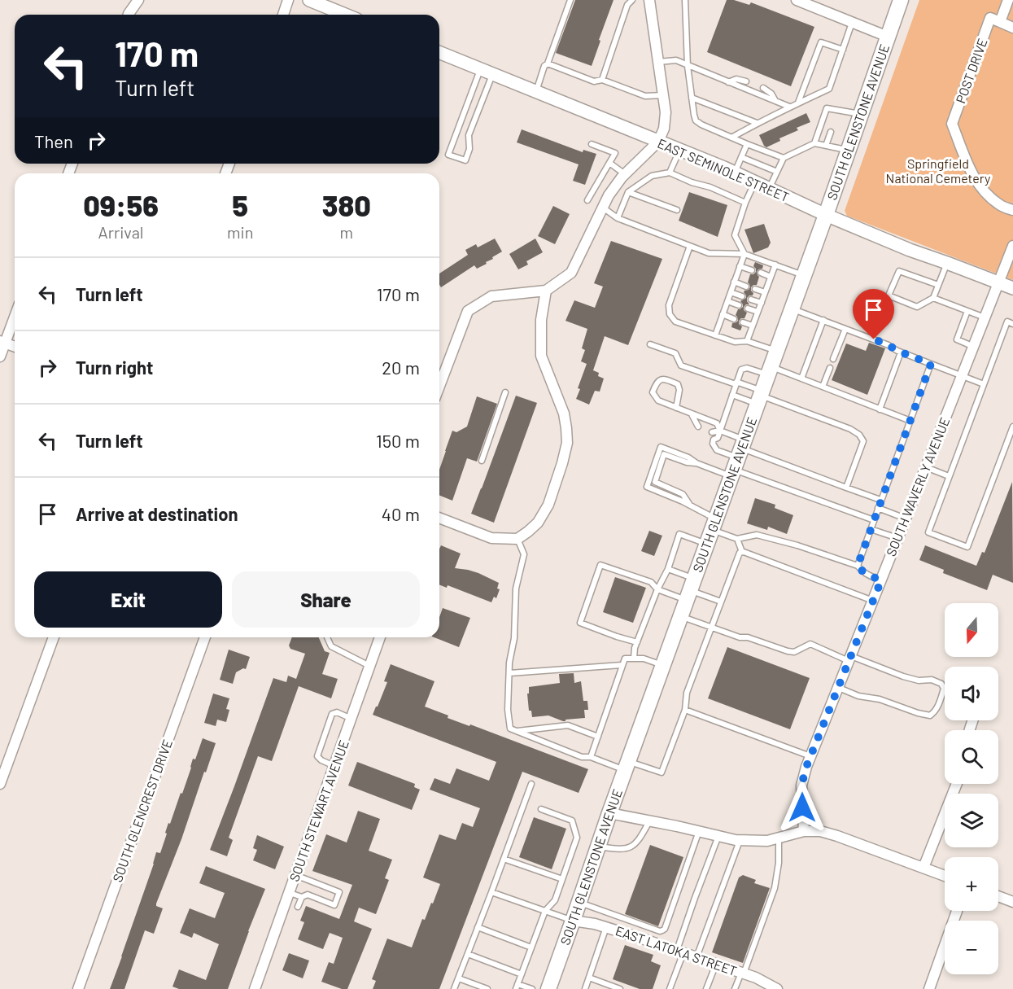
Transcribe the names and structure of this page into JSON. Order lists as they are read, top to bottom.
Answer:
{
  "streets": {
    "main road": ["SOUTH GLENSTONE AVENUE"],
    "street": [
      "POST DRIVE",
      "EAST SEMINOLE STREET",
      "SOUTH WAVERLY AVENUE",
      "SOUTH GLENCREST DRIVE",
      "SOUTH STEWART AVENUE",
      "EAST LATOKA STREET"
    ]
  },
  "crossings": [
    ["SOUTH GLENSTONE AVENUE", "EAST SEMINOLE STREET"],
    ["SOUTH GLENSTONE AVENUE", "EAST LATOKA STREET"],
    ["EAST SEMINOLE STREET", "SOUTH WAVERLY AVENUE"]
  ],
  "parks": ["Springfield National Cemetery"],
  "north": "bottom",
  "page": {
    "turn": ["170 m", "Turn left"],
    "then": "Then",
    "eta": [
      "09:56",
      "Arrival",
      "5",
      "min",
      "380",
      "m"
    ],
    "list": [
      {
        "name": "Turn left",
        "value": "170 m"
      },
      {
        "name": "Turn right",
        "value": "20 m"
      },
      {
        "name": "Turn left",
        "value": "150 m"
      },
      {
        "name": "Arrive at destination",
        "value": "40 m"
      }
    ],
    "buttons": ["Exit", "Share"],
    "map_buttons": ["+", "−"]
  }
}
